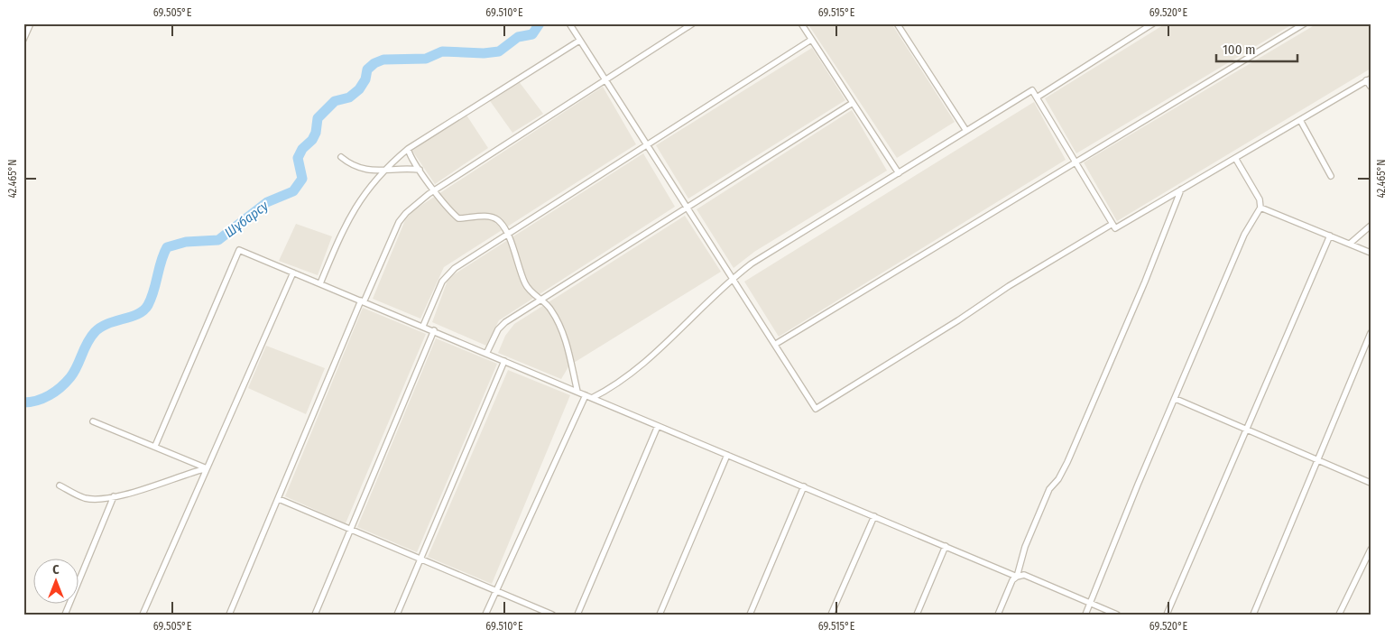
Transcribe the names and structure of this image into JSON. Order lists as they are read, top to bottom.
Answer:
{
  "water": ["Шұбарсу"],
  "scale_bar": "100 m",
  "north": "top",
  "coordinates": [
    "69.505°E",
    "69.510°E",
    "69.515°E",
    "69.520°E",
    "42.465°N"
  ]
}
